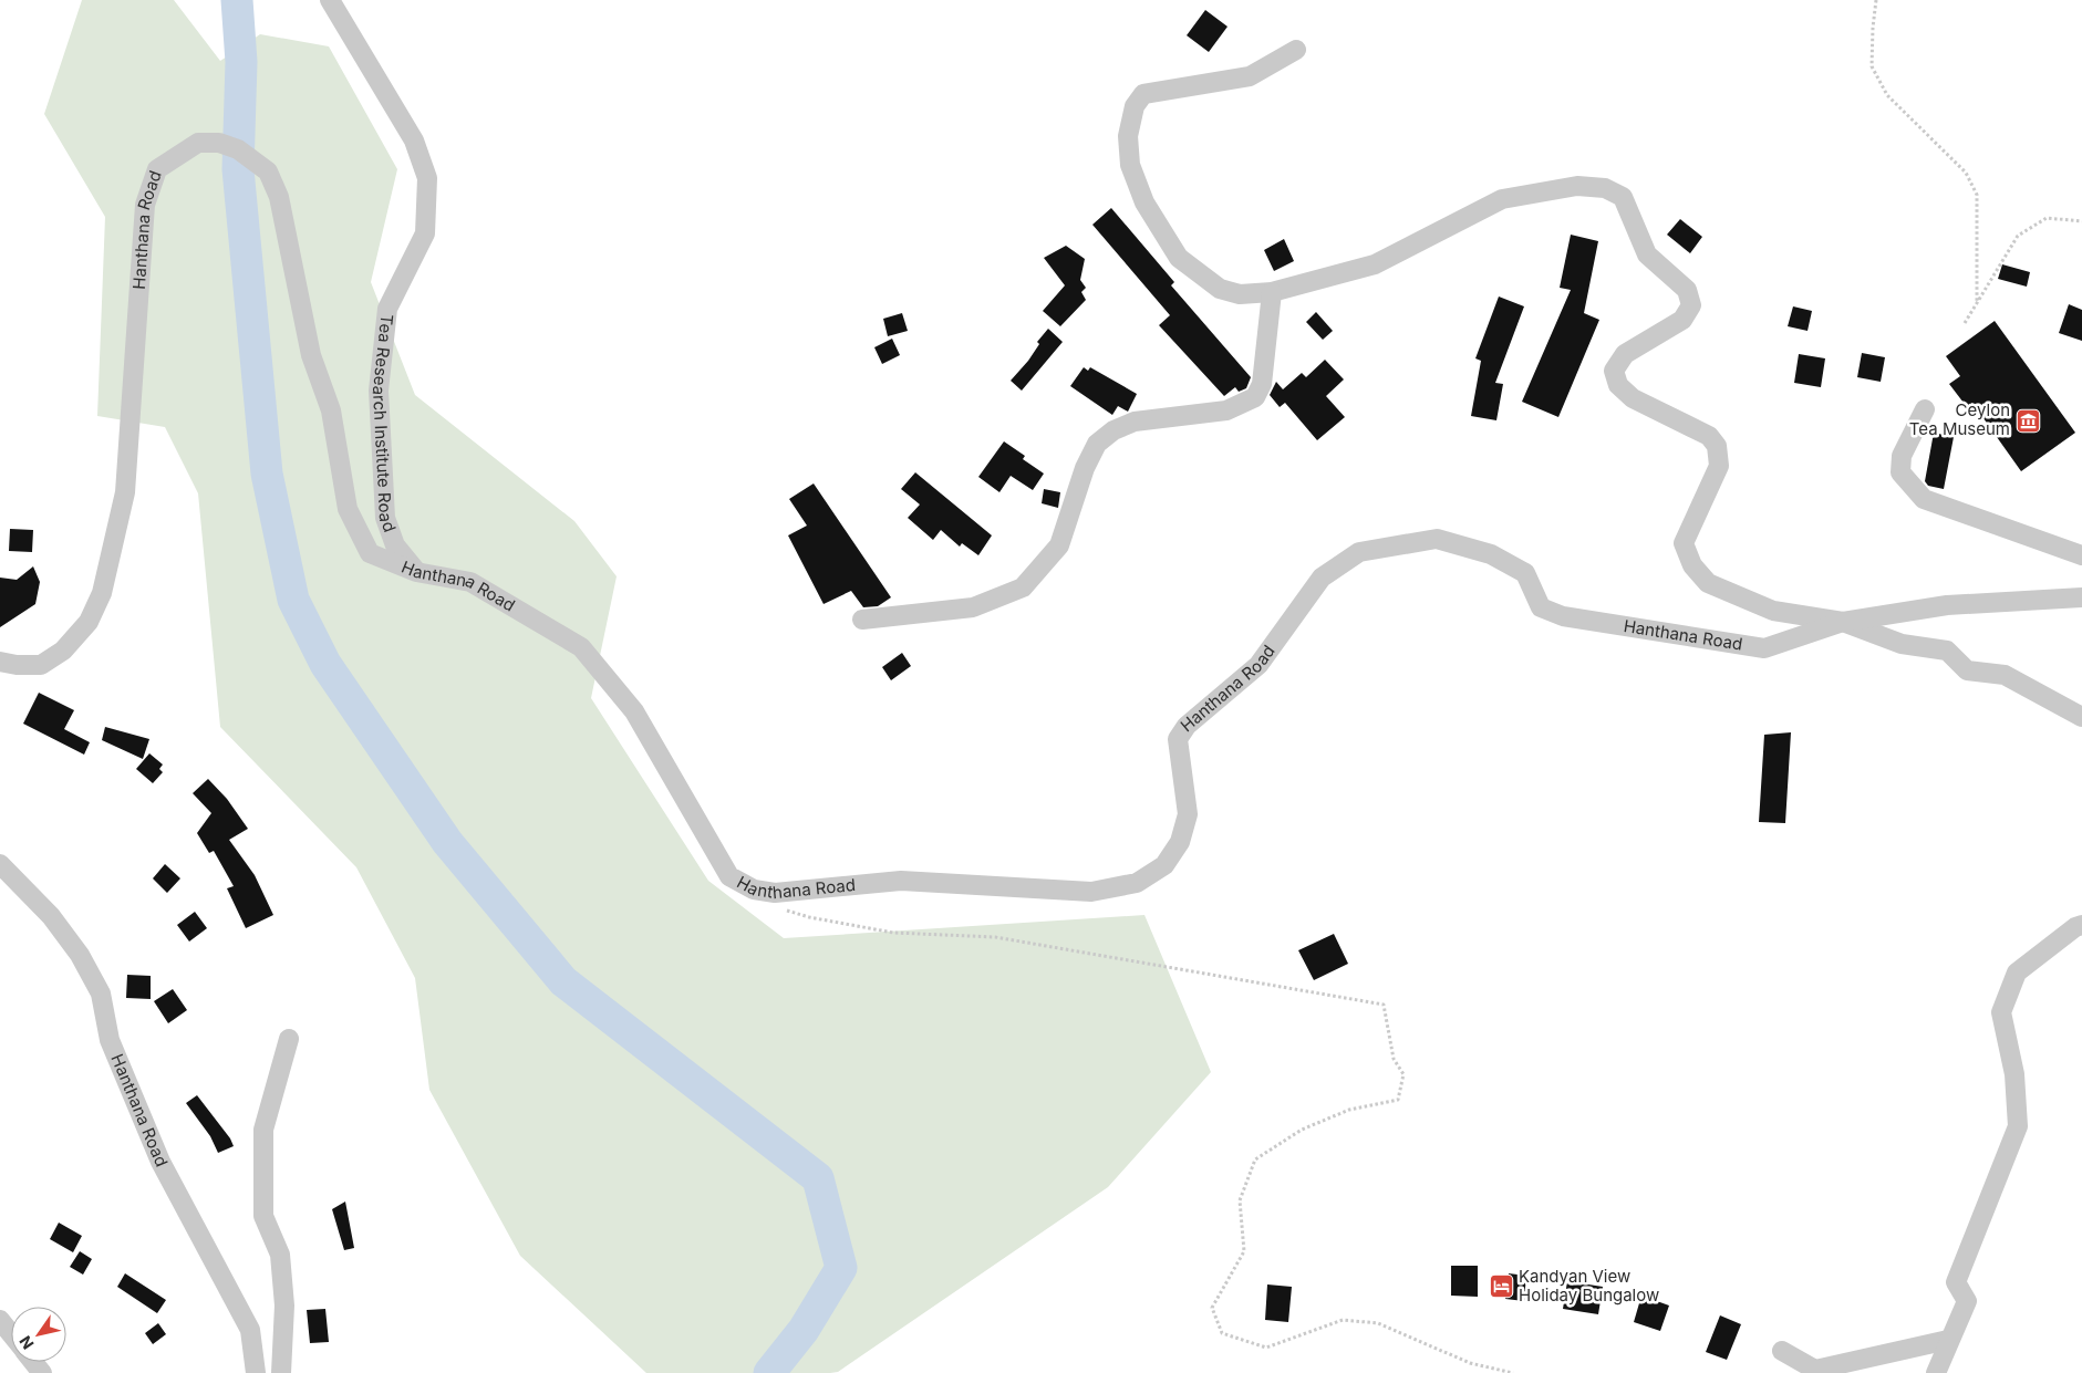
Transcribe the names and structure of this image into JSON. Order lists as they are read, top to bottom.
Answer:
{
  "streets": {
    "street": ["Hanthana Road", "Tea Research Institute Road"]
  },
  "crossings": [
    ["Hanthana Road", "Tea Research Institute Road"]
  ],
  "places": {
    "museum": ["Ceylon Tea Museum"],
    "hotel": ["Kandyan View Holiday Bungalow"]
  },
  "north": "bottom left"
}
